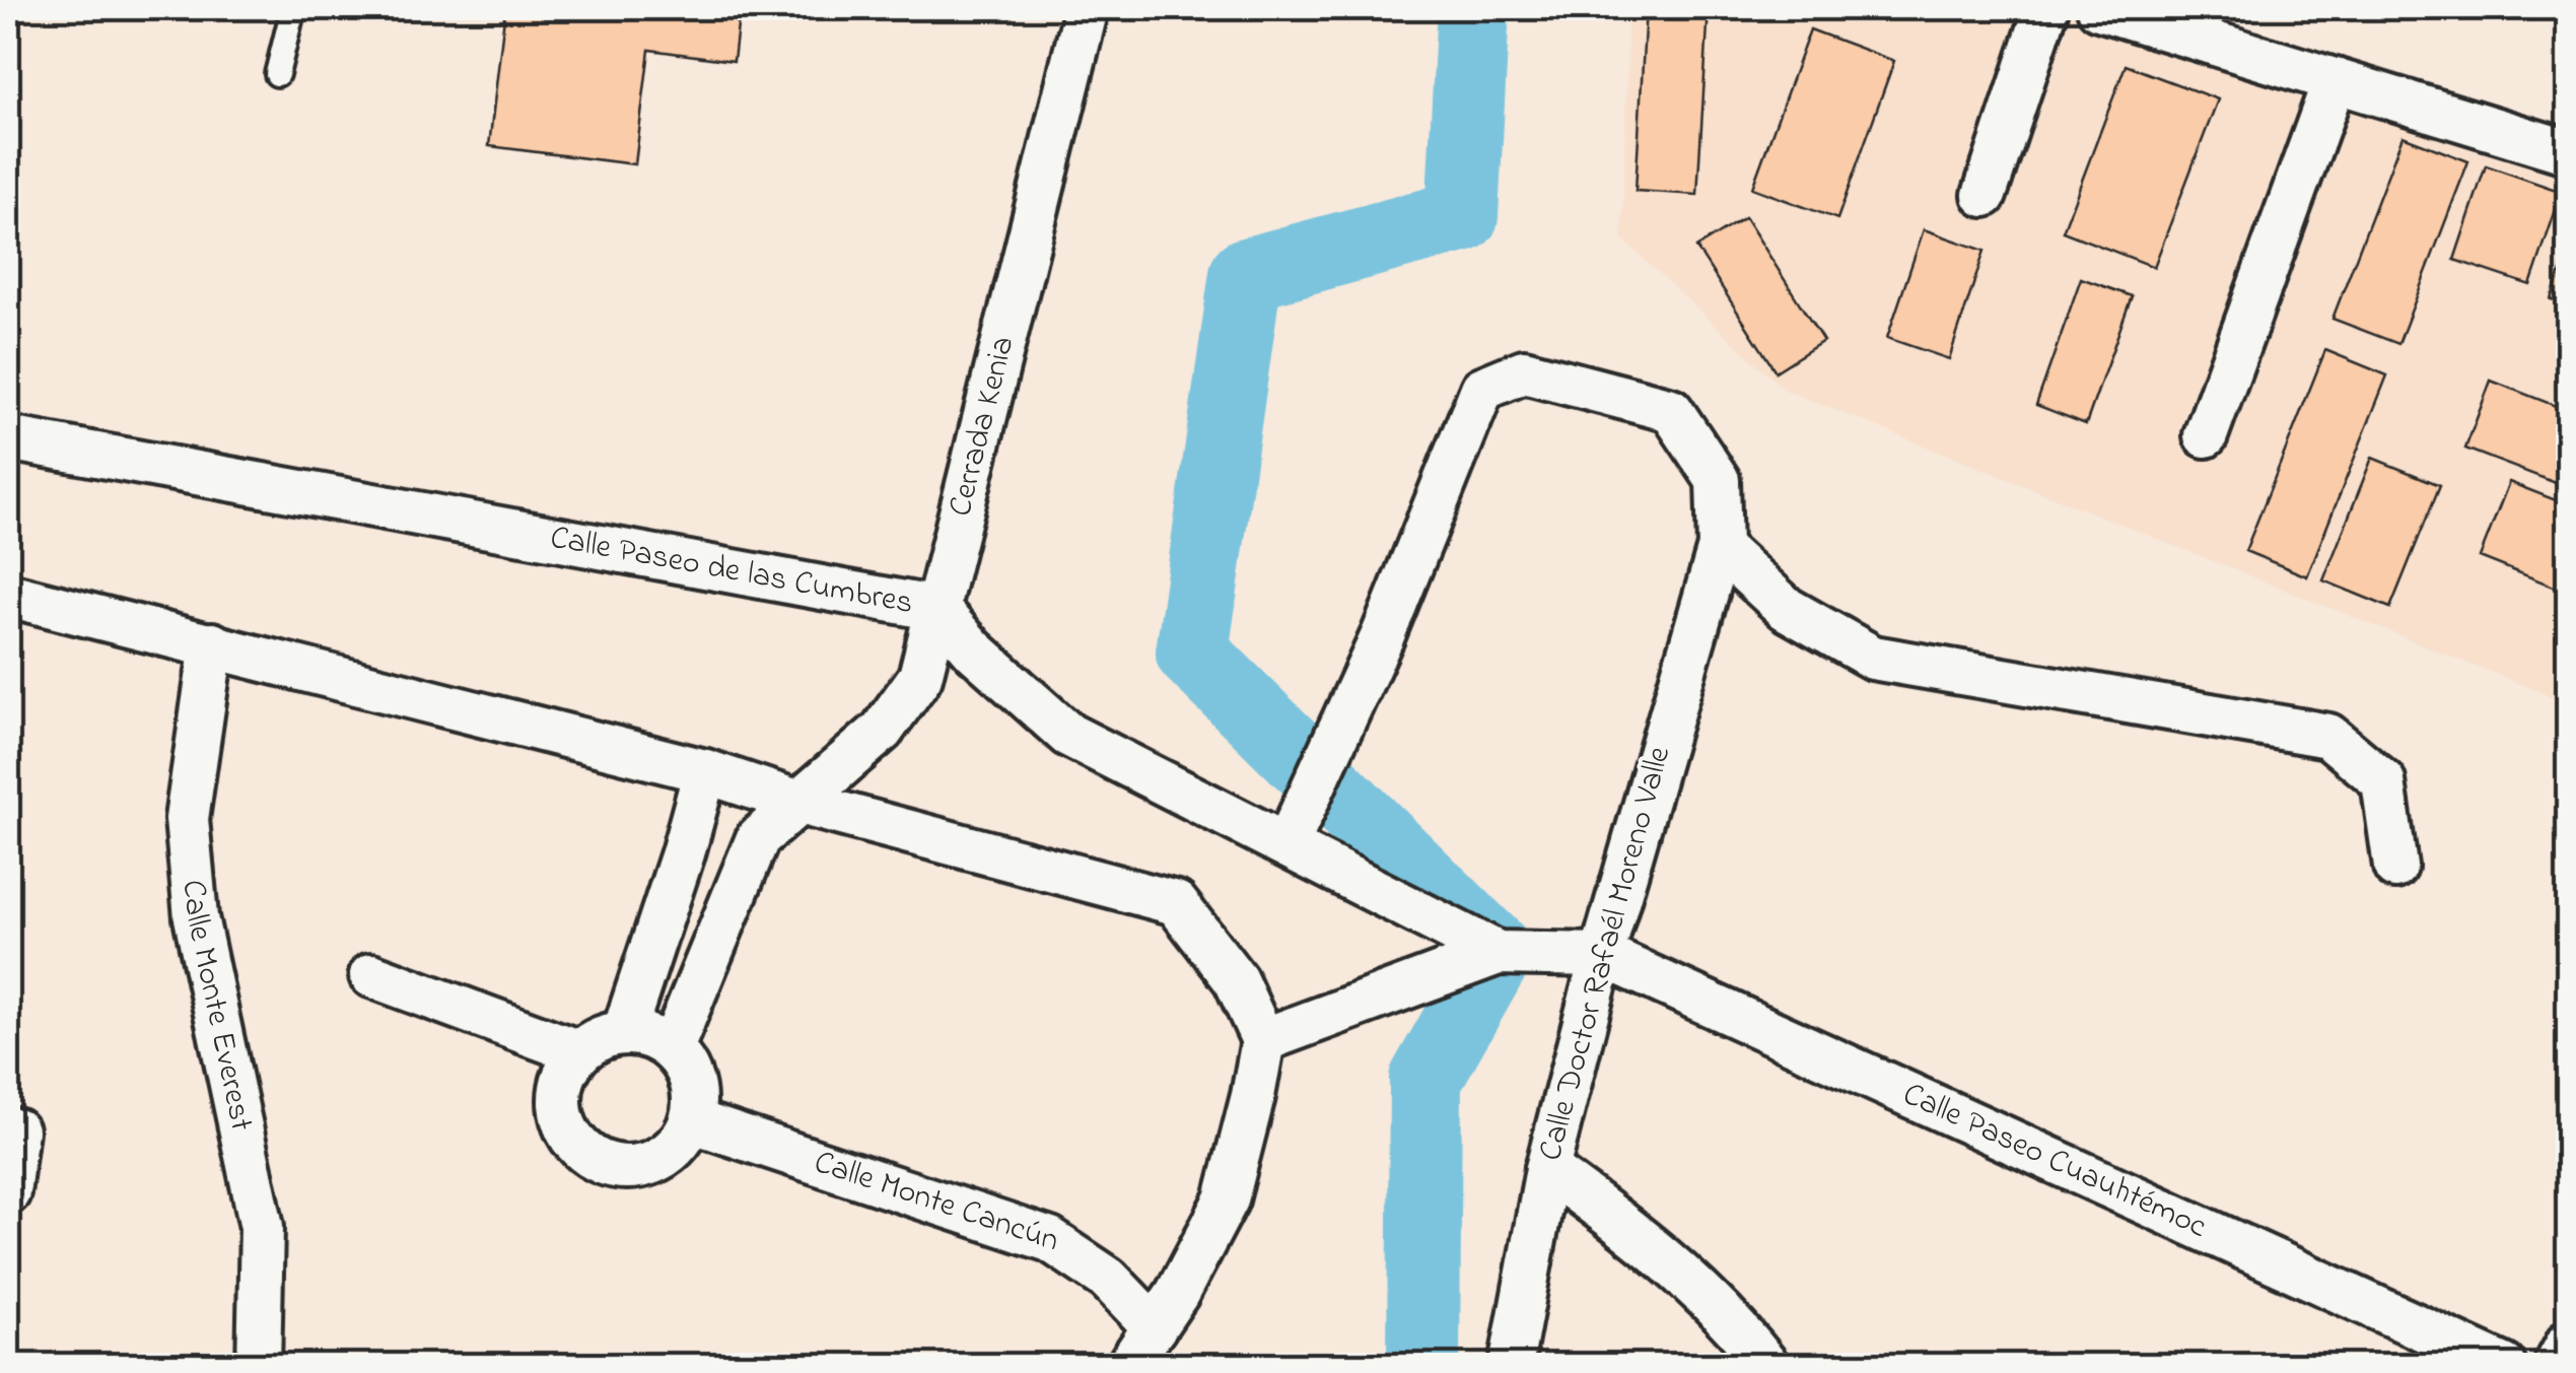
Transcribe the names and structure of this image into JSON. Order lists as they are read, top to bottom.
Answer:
{
  "streets": {
    "street": [
      "Cerrada Kenia",
      "Calle Paseo de las Cumbres",
      "Calle Doctor Rafaél Moreno Valle",
      "Calle Monte Everest",
      "Calle Paseo Cuauhtémoc",
      "Calle Monte Cancún"
    ]
  },
  "crossings": [
    ["Cerrada Kenia", "Calle Paseo de las Cumbres"],
    ["Calle Paseo de las Cumbres", "Calle Doctor Rafaél Moreno Valle"],
    ["Calle Paseo de las Cumbres", "Calle Paseo Cuauhtémoc"],
    ["Calle Doctor Rafaél Moreno Valle", "Calle Paseo Cuauhtémoc"]
  ]
}
